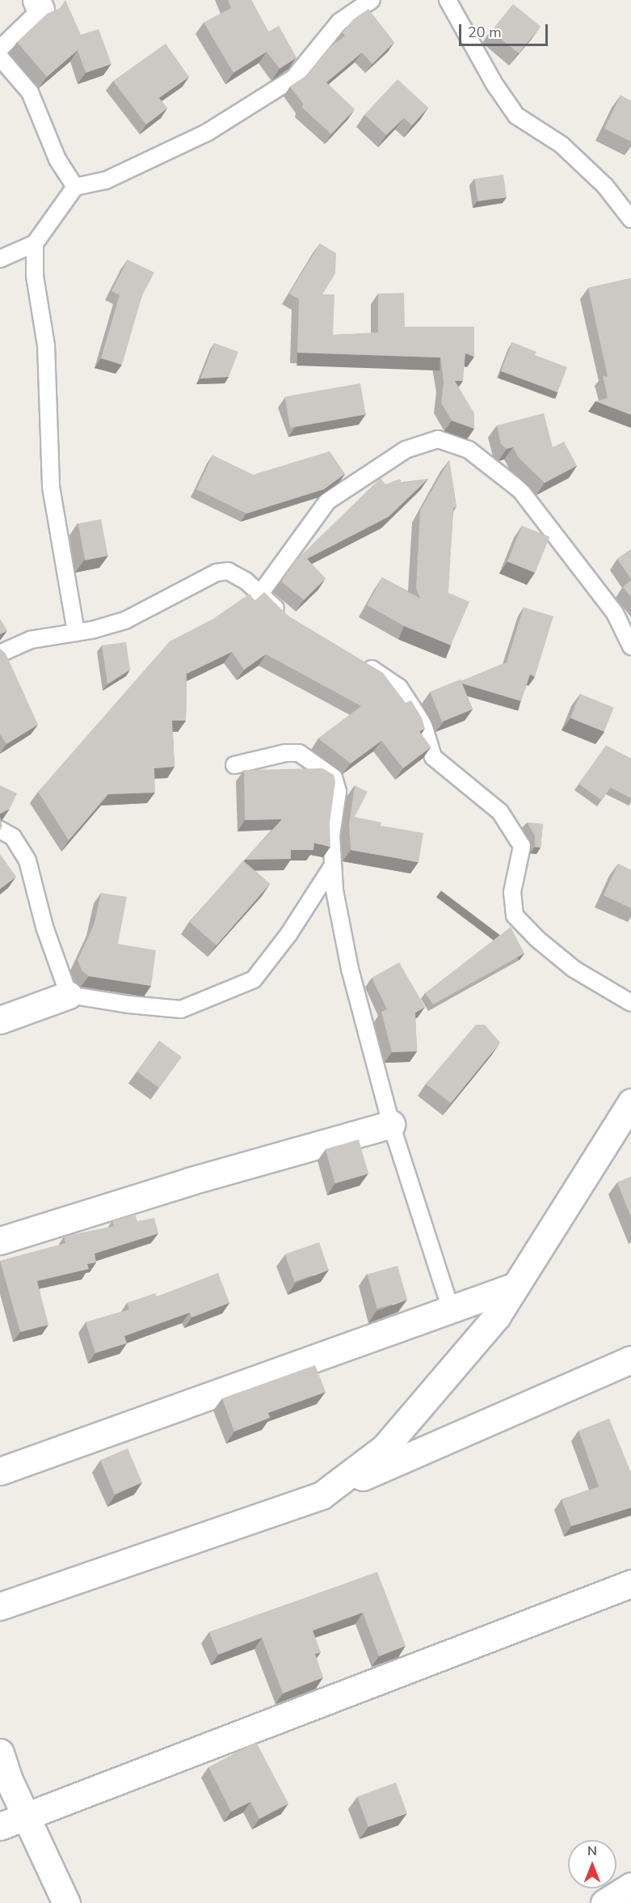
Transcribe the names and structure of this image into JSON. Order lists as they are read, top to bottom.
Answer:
{
  "scale_bar": "20 m",
  "north": "top"
}
